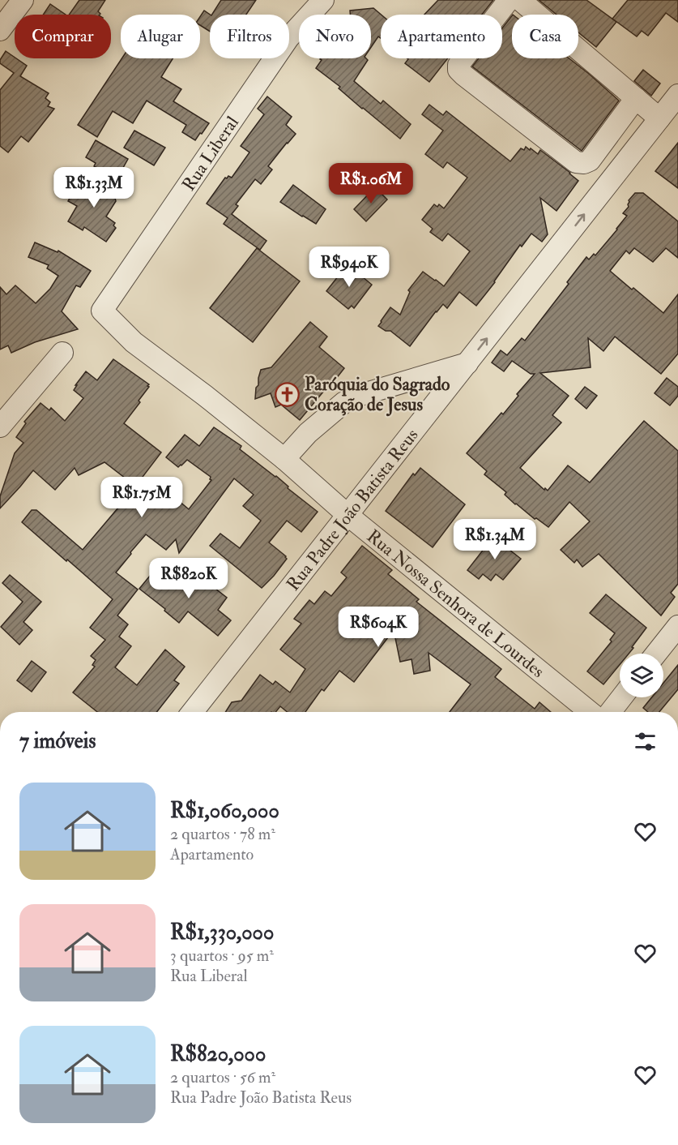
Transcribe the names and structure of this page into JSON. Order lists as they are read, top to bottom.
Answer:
{
  "streets": {
    "street": ["Rua Liberal", "Rua Padre João Batista Reus", "Rua Nossa Senhora de Lourdes"]
  },
  "crossings": [
    ["Rua Liberal", "Rua Nossa Senhora de Lourdes"],
    ["Rua Padre João Batista Reus", "Rua Nossa Senhora de Lourdes"]
  ],
  "one_way": ["Rua Padre João Batista Reus"],
  "places": {
    "church": ["Paróquia do Sagrado Coração de Jesus"]
  },
  "page": {
    "chip": [
      "Comprar",
      "Alugar",
      "Filtros",
      "Novo",
      "Apartamento",
      "Casa"
    ],
    "price": [
      "R$1.06M",
      "R$1.33M",
      "R$940K",
      "R$1.75M",
      "R$1.34M",
      "R$820K",
      "R$604K"
    ],
    "heading": "7 imóveis",
    "list": [
      {
        "name": "R$1,060,000",
        "note": "2 quartos · 78 m² · Apartamento"
      },
      {
        "name": "R$1,330,000",
        "note": "3 quartos · 95 m² · Rua Liberal"
      },
      {
        "name": "R$820,000",
        "note": "2 quartos · 56 m² · Rua Padre João Batista Reus"
      }
    ]
  }
}
